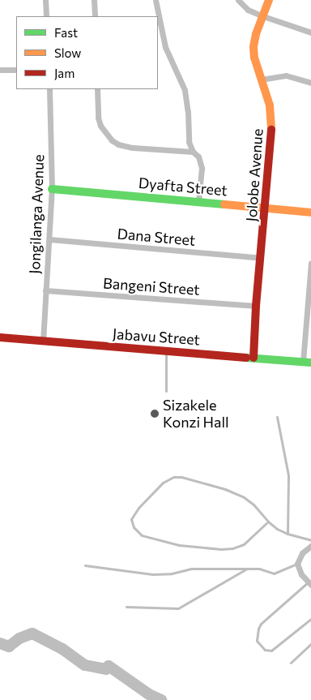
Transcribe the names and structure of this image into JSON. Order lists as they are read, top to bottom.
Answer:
{
  "streets": {
    "street": [
      "Jolobe Avenue",
      "Dyafta Street",
      "Jongilanga Avenue",
      "Dana Street",
      "Bangeni Street",
      "Jabavu Street"
    ]
  },
  "crossings": [
    ["Jolobe Avenue", "Dyafta Street"],
    ["Jolobe Avenue", "Dana Street"],
    ["Jolobe Avenue", "Bangeni Street"],
    ["Jolobe Avenue", "Jabavu Street"],
    ["Dyafta Street", "Jongilanga Avenue"],
    ["Jongilanga Avenue", "Dana Street"],
    ["Jongilanga Avenue", "Bangeni Street"],
    ["Jongilanga Avenue", "Jabavu Street"]
  ],
  "places": ["Sizakele Konzi Hall"],
  "legend": ["Fast", "Slow", "Jam"]
}
